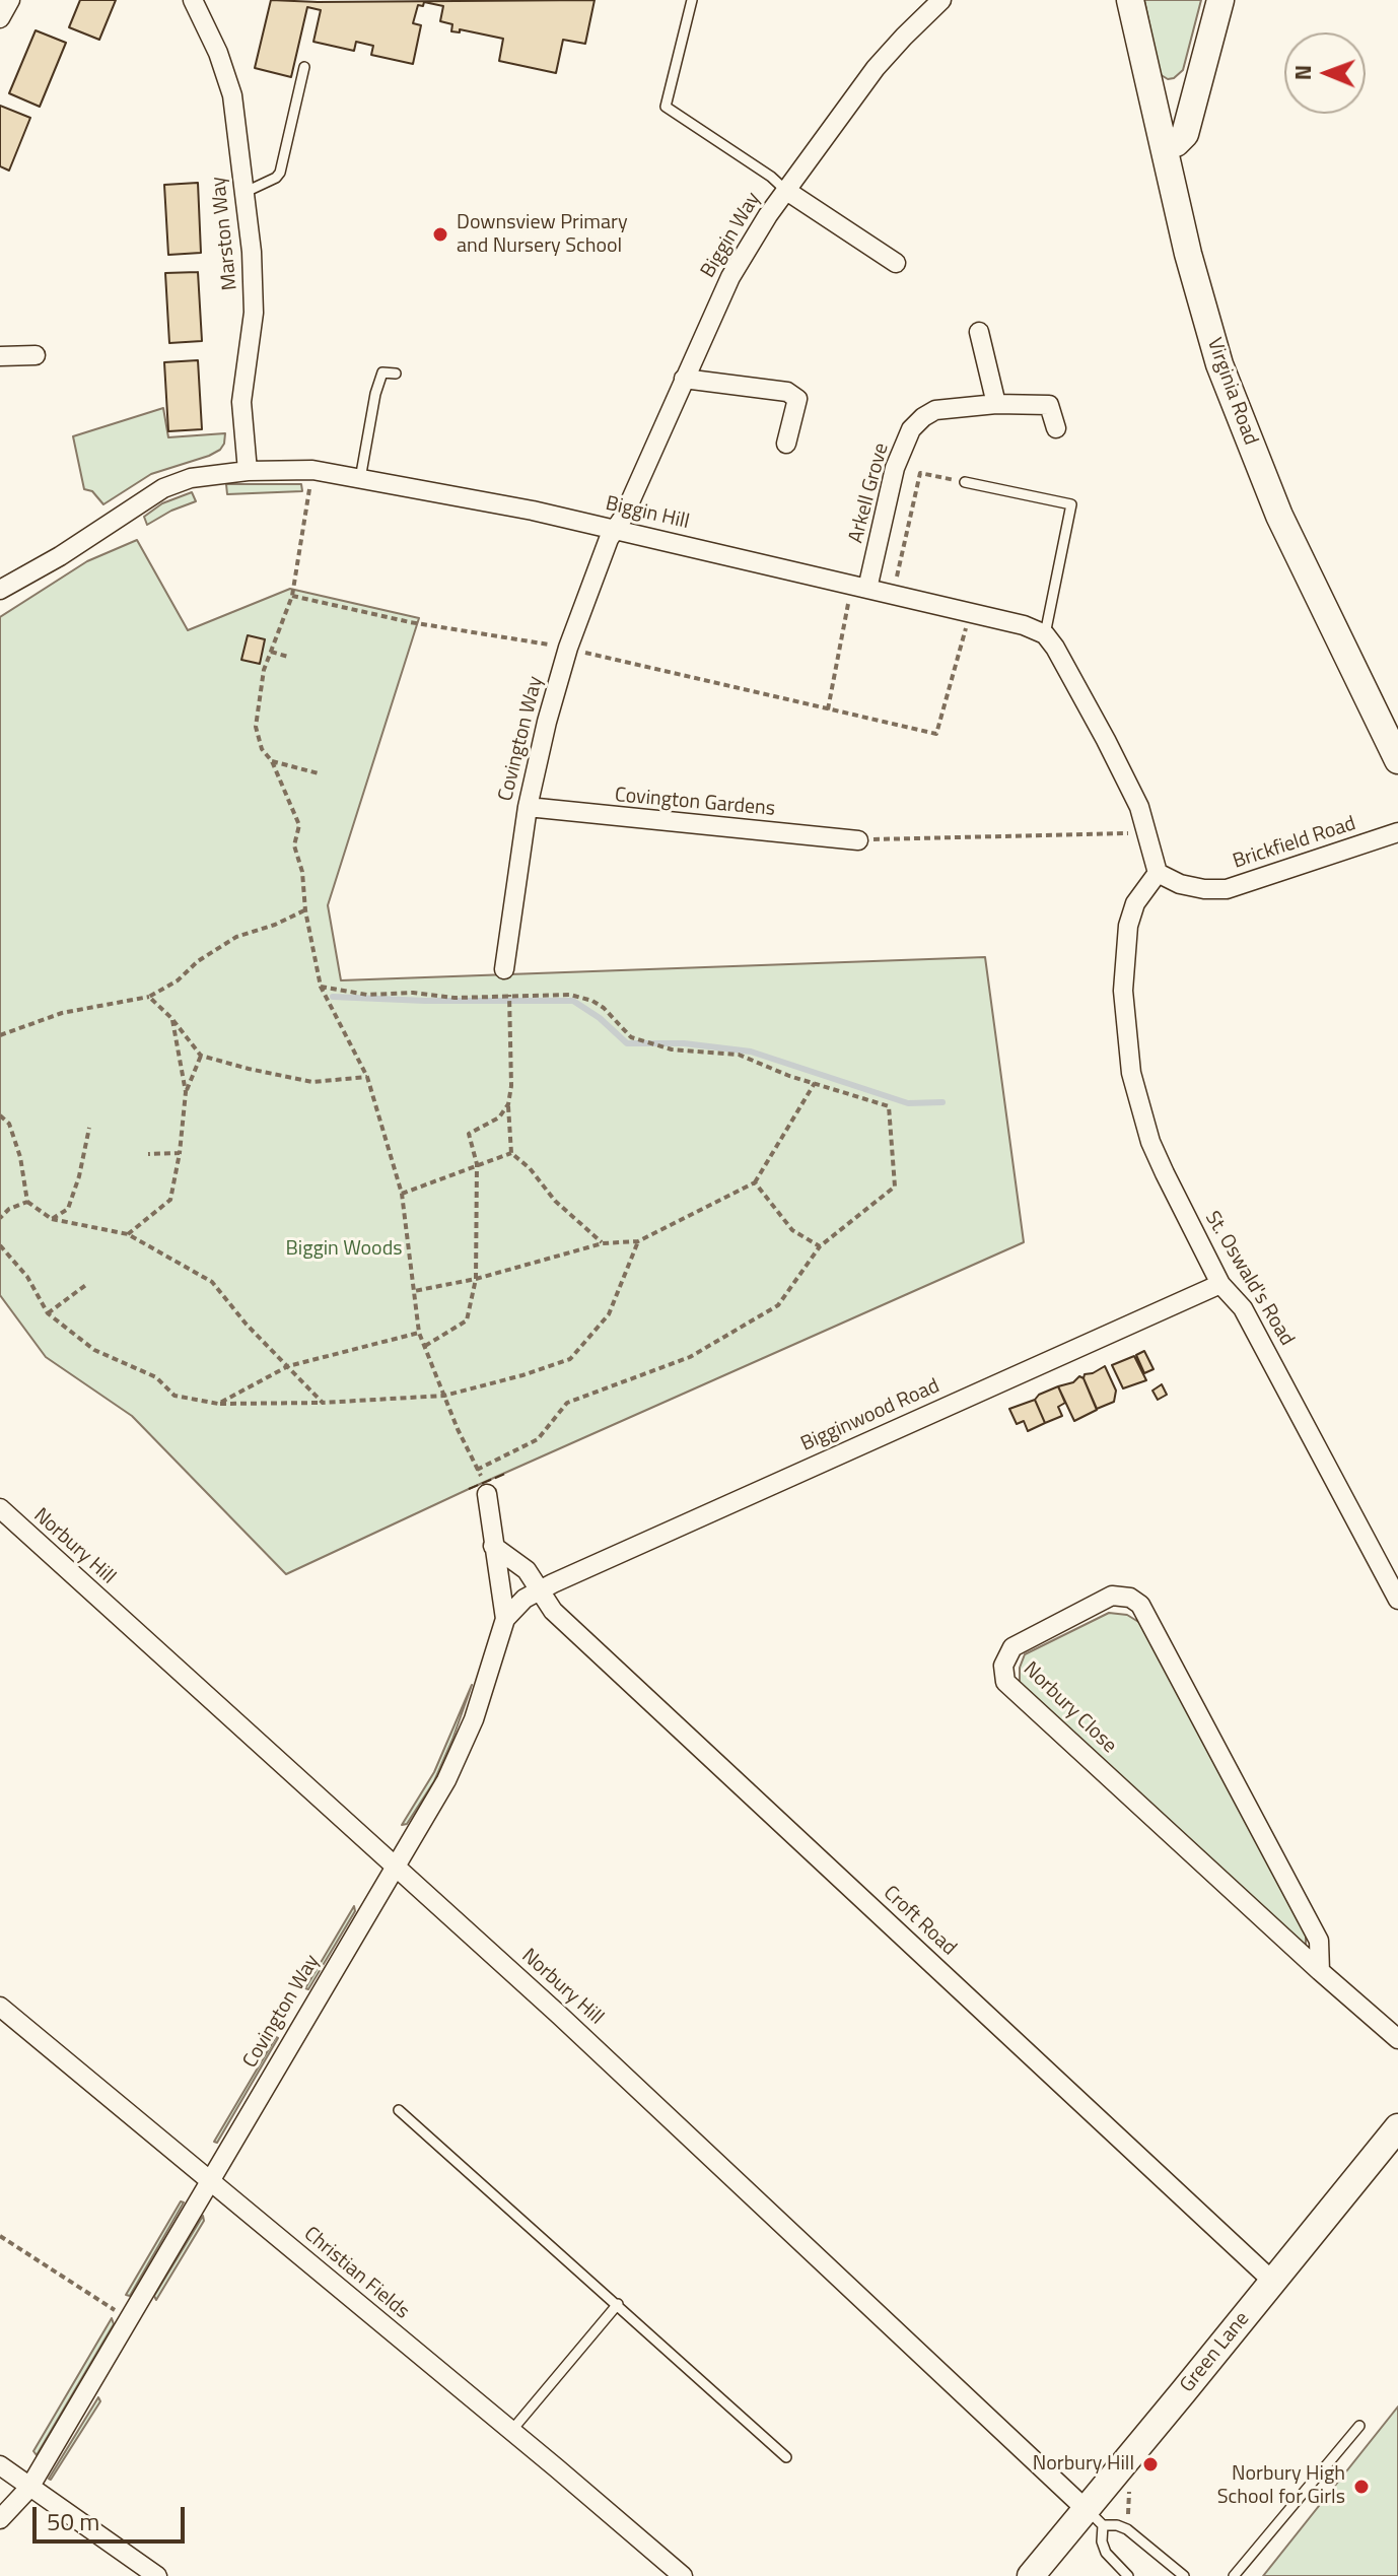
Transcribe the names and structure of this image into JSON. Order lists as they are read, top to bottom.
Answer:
{
  "streets": {
    "street": [
      "Marston Way",
      "Biggin Way",
      "Virginia Road",
      "Arkell Grove",
      "Biggin Hill",
      "Covington Way",
      "Covington Gardens",
      "Brickfield Road",
      "St. Oswald's Road",
      "Bigginwood Road",
      "Norbury Hill",
      "Norbury Close",
      "Croft Road",
      "Christian Fields",
      "Green Lane"
    ]
  },
  "crossings": [
    ["Marston Way", "Biggin Hill"],
    ["Biggin Way", "Biggin Hill"],
    ["Biggin Way", "Covington Way"],
    ["Arkell Grove", "Biggin Hill"],
    ["Biggin Hill", "Covington Way"],
    ["Covington Way", "Covington Gardens"],
    ["Covington Way", "Bigginwood Road"],
    ["Covington Way", "Norbury Hill"],
    ["Covington Way", "Croft Road"],
    ["Covington Way", "Christian Fields"],
    ["Brickfield Road", "St. Oswald's Road"],
    ["St. Oswald's Road", "Bigginwood Road"],
    ["Bigginwood Road", "Croft Road"],
    ["Norbury Hill", "Green Lane"],
    ["Croft Road", "Green Lane"]
  ],
  "parks": ["Biggin Woods"],
  "places": ["Downsview Primary and Nursery School", "Norbury Hill", "Norbury High School for Girls"],
  "scale_bar": "50 m",
  "north": "left"
}
